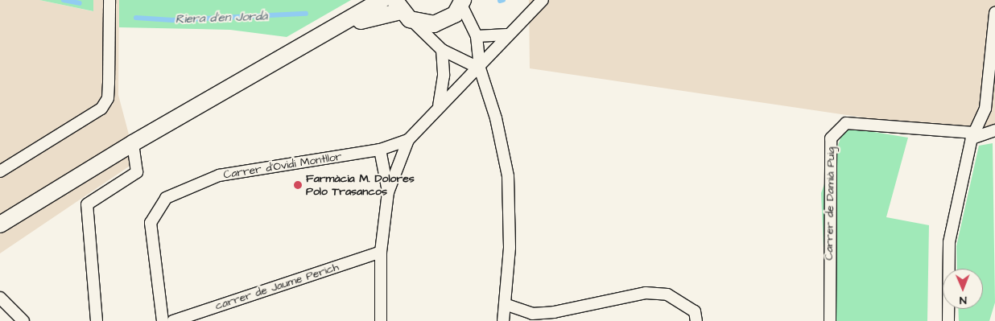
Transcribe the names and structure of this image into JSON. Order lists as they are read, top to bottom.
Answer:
{
  "streets": {
    "street": ["Carrer d'Ovidi Montllor", "Carrer de Damià Puig", "carrer de Jaume Perich"]
  },
  "water": ["Riera d'en Jordà"],
  "places": ["Farmàcia M. Dolores Polo Trasancos"],
  "north": "bottom"
}
